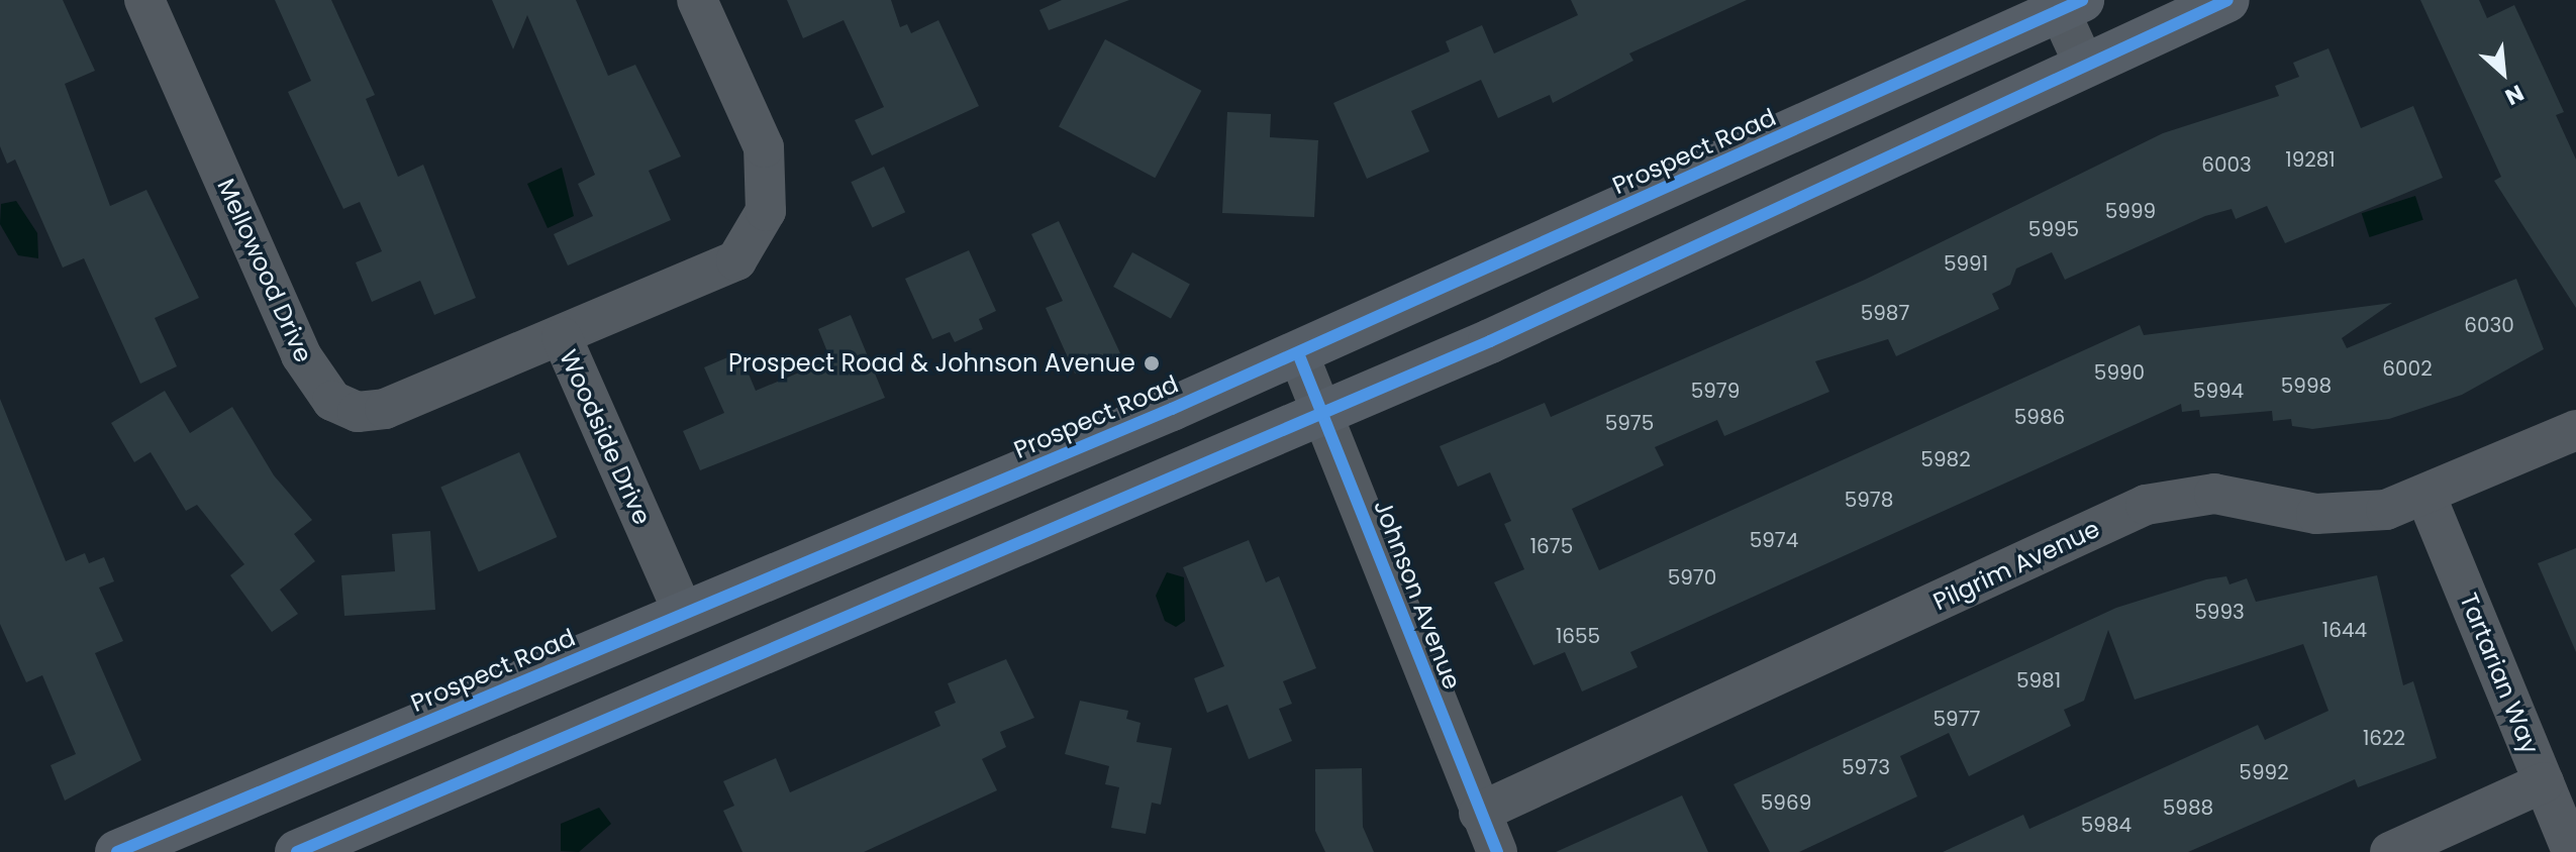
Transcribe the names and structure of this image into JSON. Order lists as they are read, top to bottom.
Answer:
{
  "streets": {
    "main road": ["Prospect Road"],
    "street": [
      "Mellowood Drive",
      "Woodside Drive",
      "Pilgrim Avenue",
      "Johnson Avenue",
      "Tartarian Way"
    ]
  },
  "crossings": [
    ["Prospect Road", "Woodside Drive"],
    ["Prospect Road", "Johnson Avenue"],
    ["Mellowood Drive", "Woodside Drive"],
    ["Pilgrim Avenue", "Johnson Avenue"],
    ["Pilgrim Avenue", "Tartarian Way"]
  ],
  "places": ["Prospect Road & Johnson Avenue"],
  "house_numbers": [
    "19281",
    "6003",
    "5999",
    "5995",
    "5991",
    "5987",
    "6030",
    "6002",
    "5990",
    "5998",
    "5979",
    "5994",
    "5986",
    "5975",
    "5982",
    "5978",
    "5974",
    "1675",
    "5970",
    "5993",
    "1644",
    "1655",
    "5981",
    "5977",
    "1622",
    "5973",
    "5992",
    "5969",
    "5988",
    "5984"
  ],
  "north": "bottom right"
}
